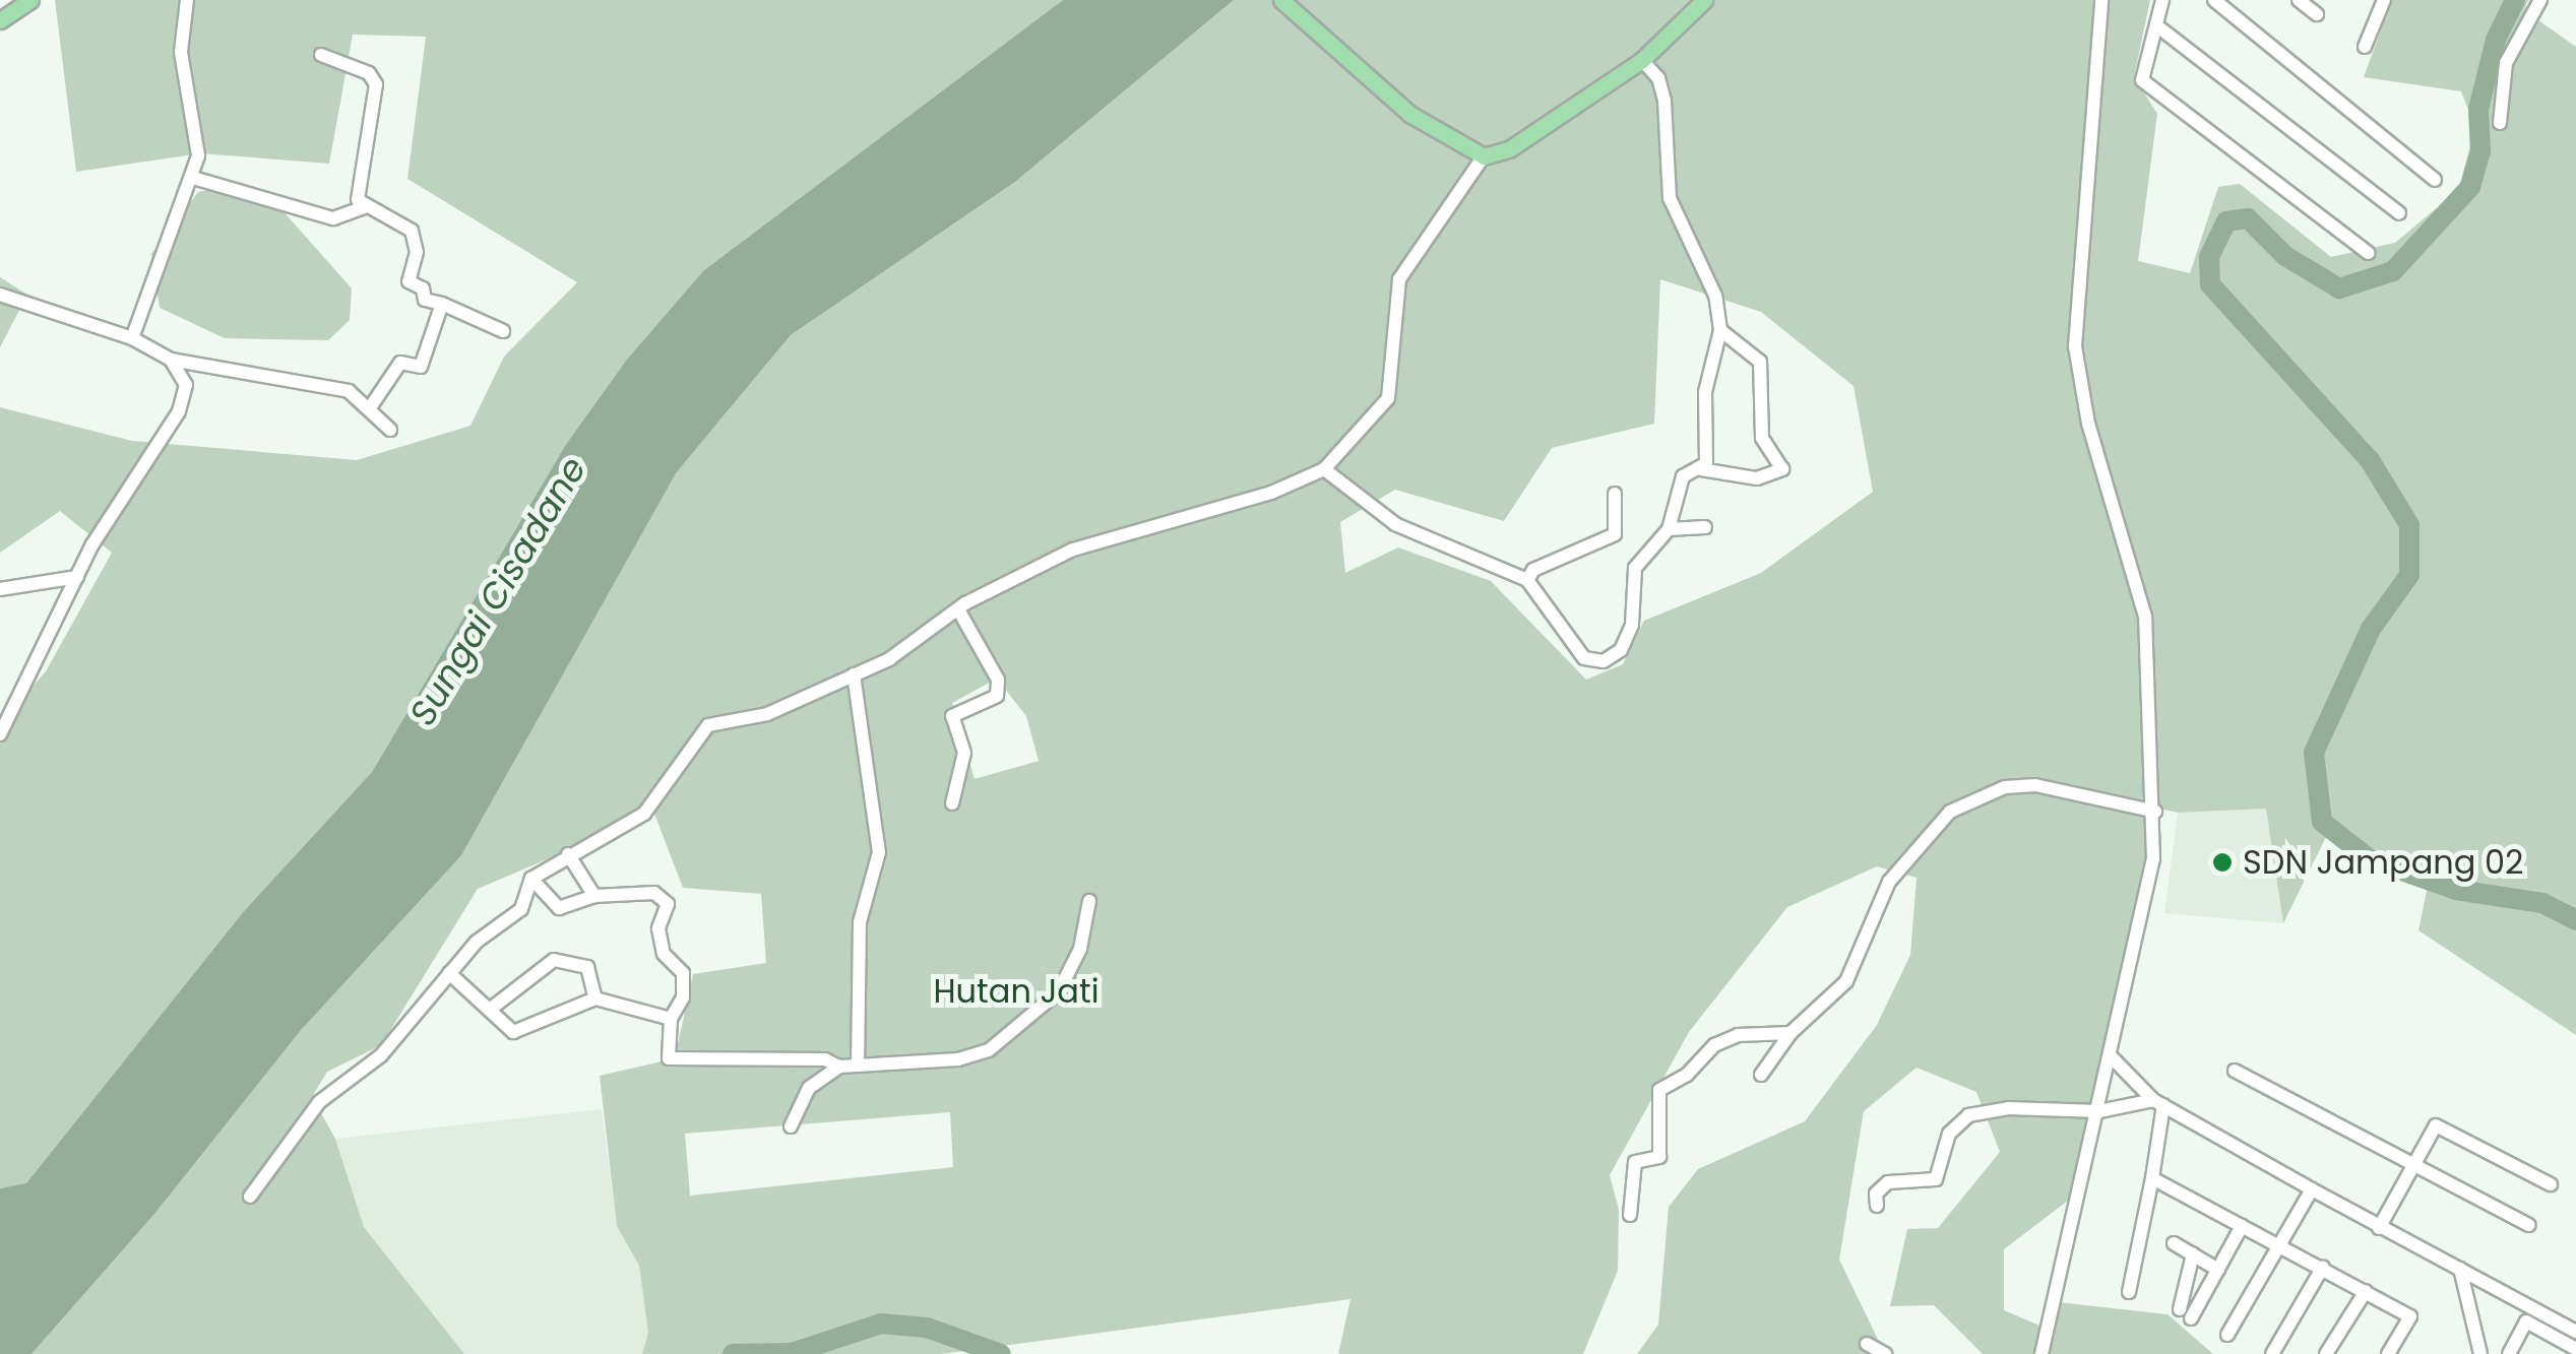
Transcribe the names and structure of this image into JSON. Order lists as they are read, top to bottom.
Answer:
{
  "water": ["Sungai Cisadane"],
  "parks": ["Hutan Jati"],
  "places": ["SDN Jampang 02"]
}
